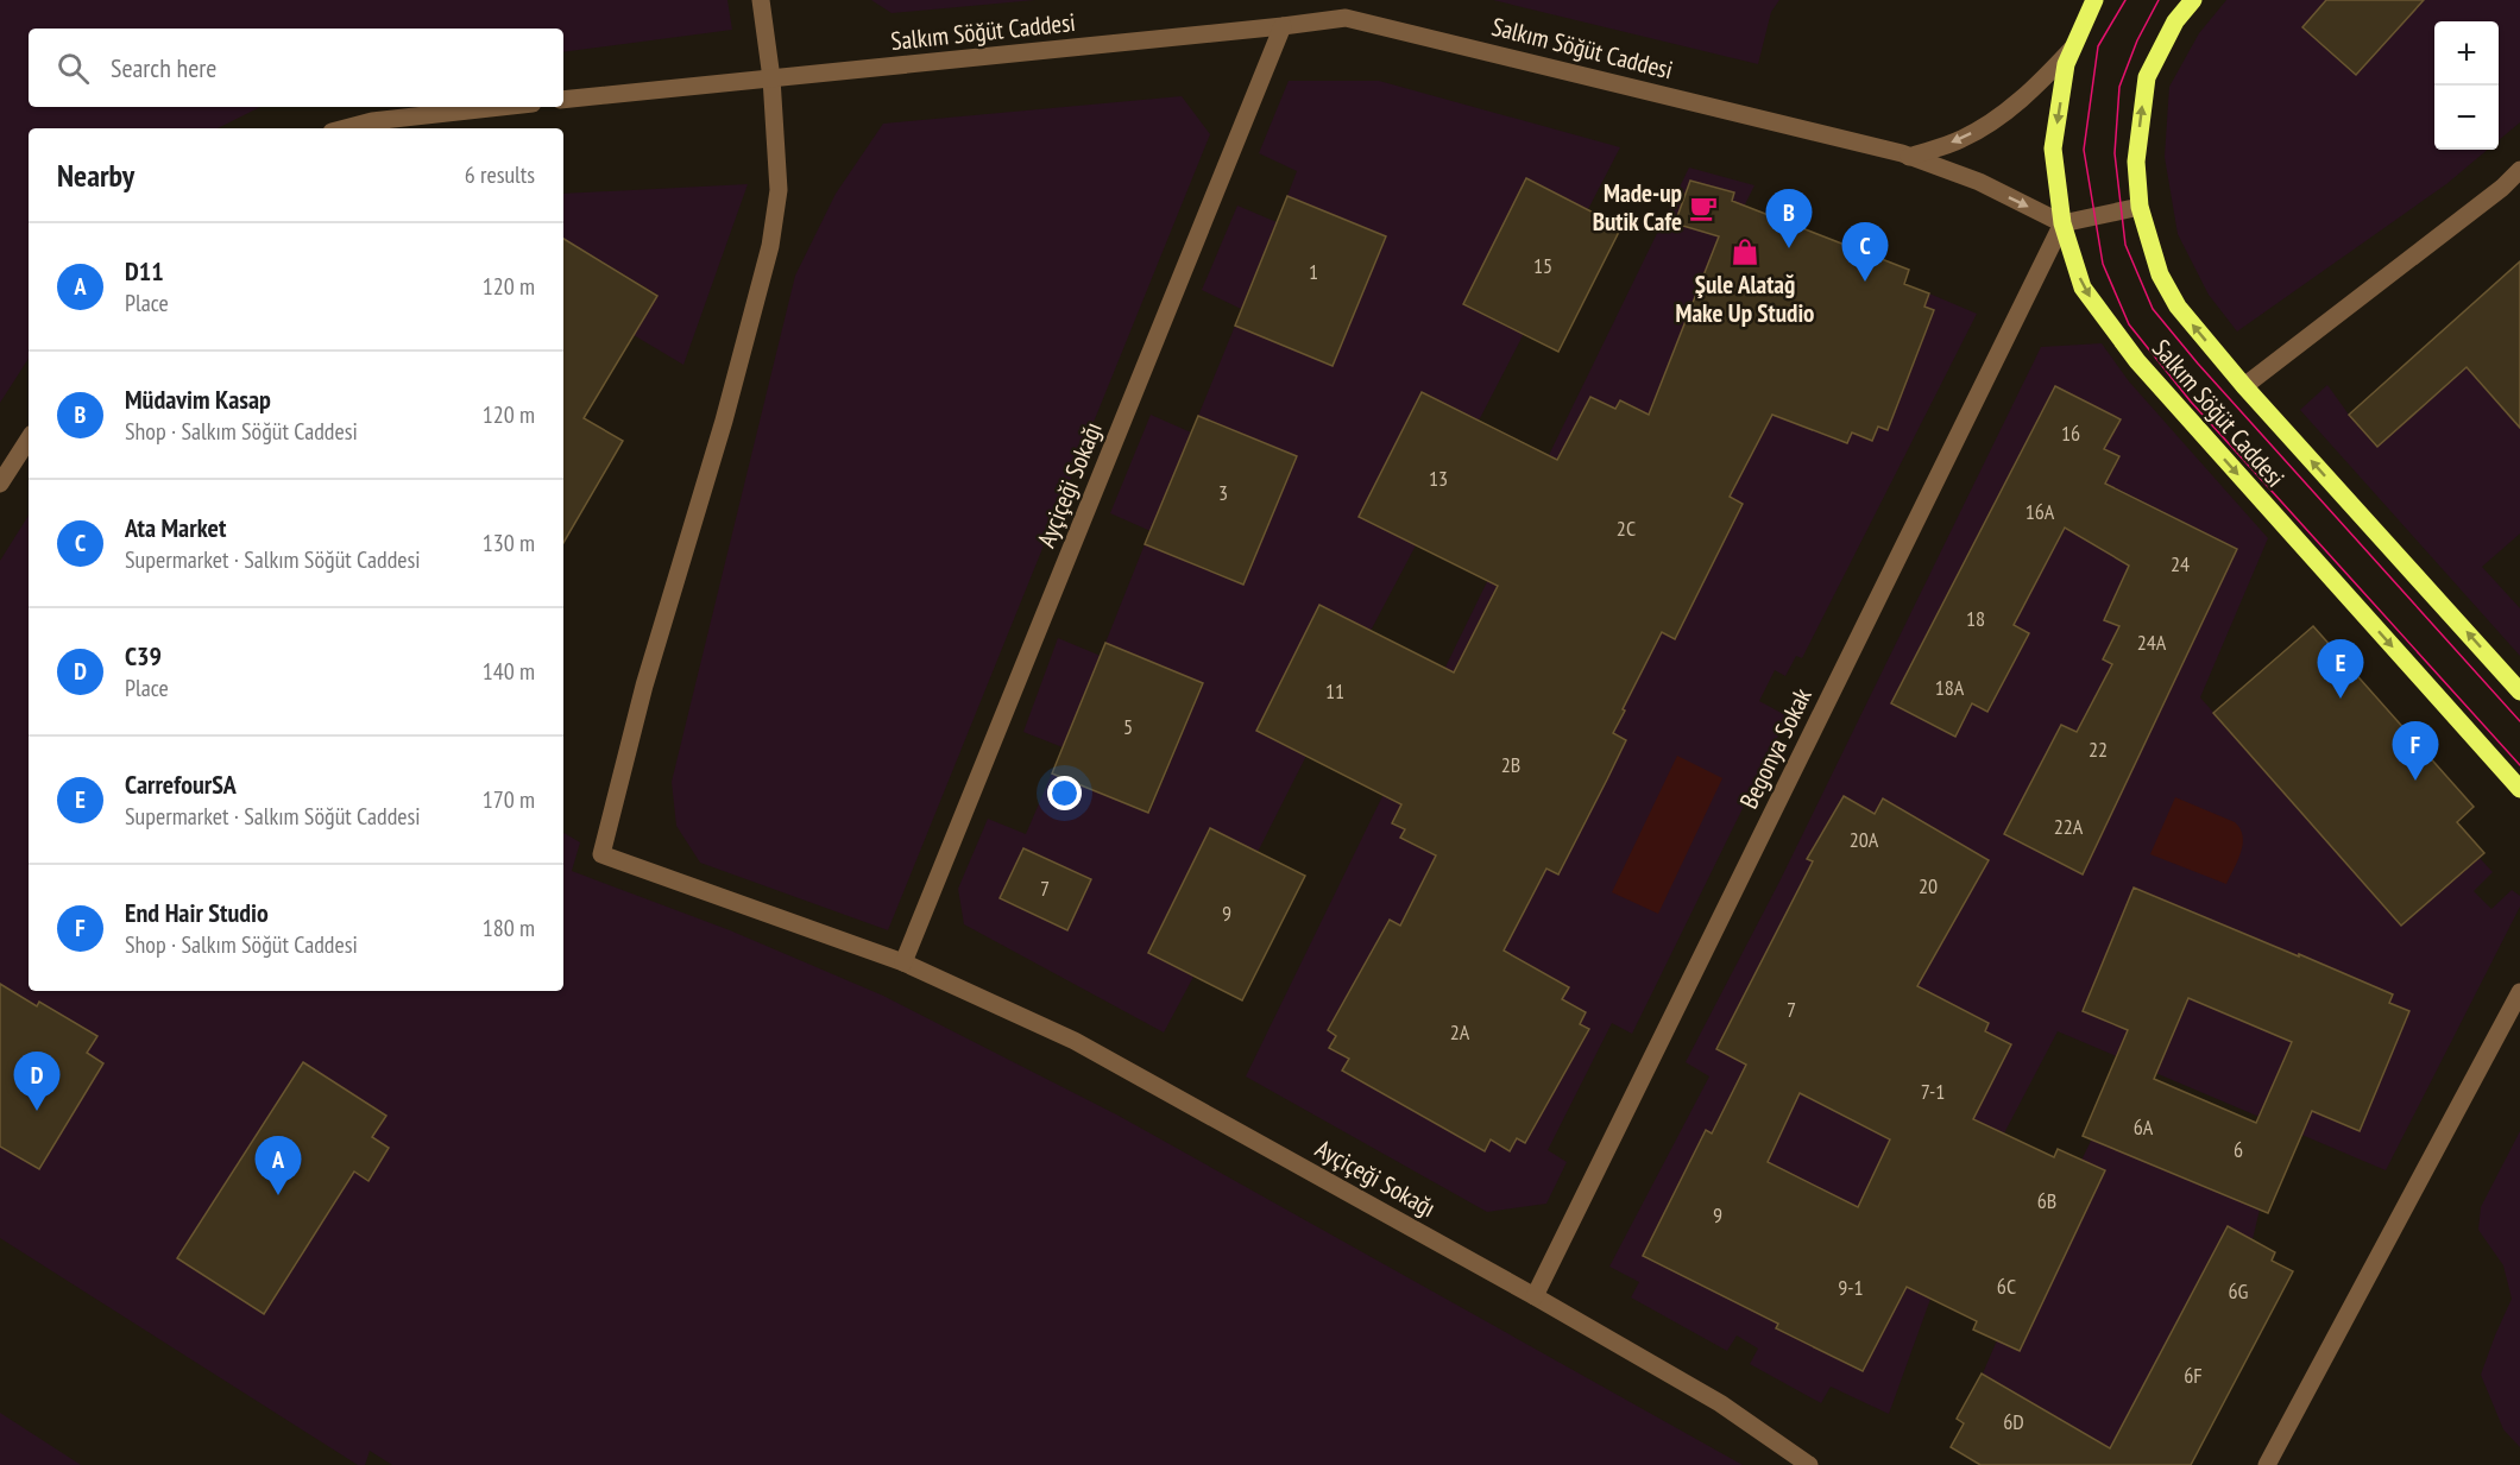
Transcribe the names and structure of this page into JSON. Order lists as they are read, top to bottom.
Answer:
{
  "streets": {
    "main road": ["Salkım Söğüt Caddesi"],
    "street": ["Ayçiçeği Sokağı", "Begonya Sokak"]
  },
  "crossings": [
    ["Salkım Söğüt Caddesi", "Ayçiçeği Sokağı"],
    ["Salkım Söğüt Caddesi", "Begonya Sokak"],
    ["Ayçiçeği Sokağı", "Begonya Sokak"]
  ],
  "places": {
    "cafe": ["Made-up Butik Cafe"],
    "shop": ["Şule Alatağ Make Up Studio"]
  },
  "house_numbers": [
    "15",
    "1",
    "16",
    "13",
    "3",
    "16A",
    "2C",
    "24",
    "18",
    "24A",
    "18A",
    "11",
    "5",
    "22",
    "2B",
    "22A",
    "20A",
    "20",
    "7",
    "9",
    "7",
    "2A",
    "7-1",
    "6A",
    "6",
    "6B",
    "9",
    "6C",
    "9-1",
    "6G",
    "6F",
    "6D"
  ],
  "page": {
    "map_buttons": ["+", "−"],
    "search": "Search here",
    "heading": ["Nearby", "6 results"],
    "pins": [
      "B",
      "C",
      "E",
      "F",
      "D",
      "A"
    ],
    "list": [
      {
        "mark": "A",
        "name": "D11",
        "note": "Place",
        "value": "120 m"
      },
      {
        "mark": "B",
        "name": "Müdavim Kasap",
        "note": "Shop · Salkım Söğüt Caddesi",
        "value": "120 m"
      },
      {
        "mark": "C",
        "name": "Ata Market",
        "note": "Supermarket · Salkım Söğüt Caddesi",
        "value": "130 m"
      },
      {
        "mark": "D",
        "name": "C39",
        "note": "Place",
        "value": "140 m"
      },
      {
        "mark": "E",
        "name": "CarrefourSA",
        "note": "Supermarket · Salkım Söğüt Caddesi",
        "value": "170 m"
      },
      {
        "mark": "F",
        "name": "End Hair Studio",
        "note": "Shop · Salkım Söğüt Caddesi",
        "value": "180 m"
      }
    ]
  }
}
